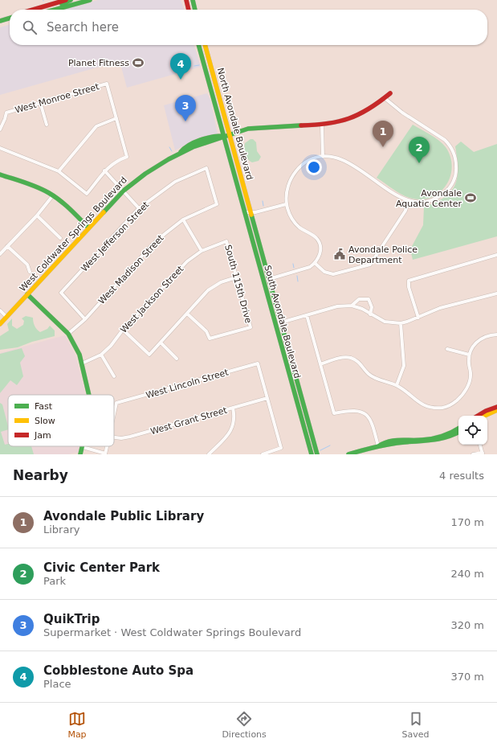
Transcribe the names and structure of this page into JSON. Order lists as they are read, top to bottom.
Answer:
{
  "streets": {
    "main road": ["North Avondale Boulevard", "West Coldwater Springs Boulevard", "South Avondale Boulevard"],
    "street": [
      "West Monroe Street",
      "West Jefferson Street",
      "West Madison Street",
      "South 115th Drive",
      "West Jackson Street",
      "West Lincoln Street",
      "West Grant Street"
    ]
  },
  "crossings": [
    ["North Avondale Boulevard", "West Coldwater Springs Boulevard"],
    ["North Avondale Boulevard", "South Avondale Boulevard"],
    ["West Jefferson Street", "West Madison Street"],
    ["South 115th Drive", "West Jackson Street"],
    ["West Lincoln Street", "West Grant Street"]
  ],
  "places": {
    "sports": ["Planet Fitness", "Avondale Aquatic Center"],
    "public building": ["Avondale Police Department"]
  },
  "legend": ["Fast", "Slow", "Jam"],
  "page": {
    "search": "Search here",
    "pins": [
      "4",
      "3",
      "1",
      "2"
    ],
    "heading": ["Nearby", "4 results"],
    "list": [
      {
        "mark": "1",
        "name": "Avondale Public Library",
        "note": "Library",
        "value": "170 m"
      },
      {
        "mark": "2",
        "name": "Civic Center Park",
        "note": "Park",
        "value": "240 m"
      },
      {
        "mark": "3",
        "name": "QuikTrip",
        "note": "Supermarket · West Coldwater Springs Boulevard",
        "value": "320 m"
      },
      {
        "mark": "4",
        "name": "Cobblestone Auto Spa",
        "note": "Place",
        "value": "370 m"
      }
    ],
    "nav": ["Map", "Directions", "Saved"]
  }
}
